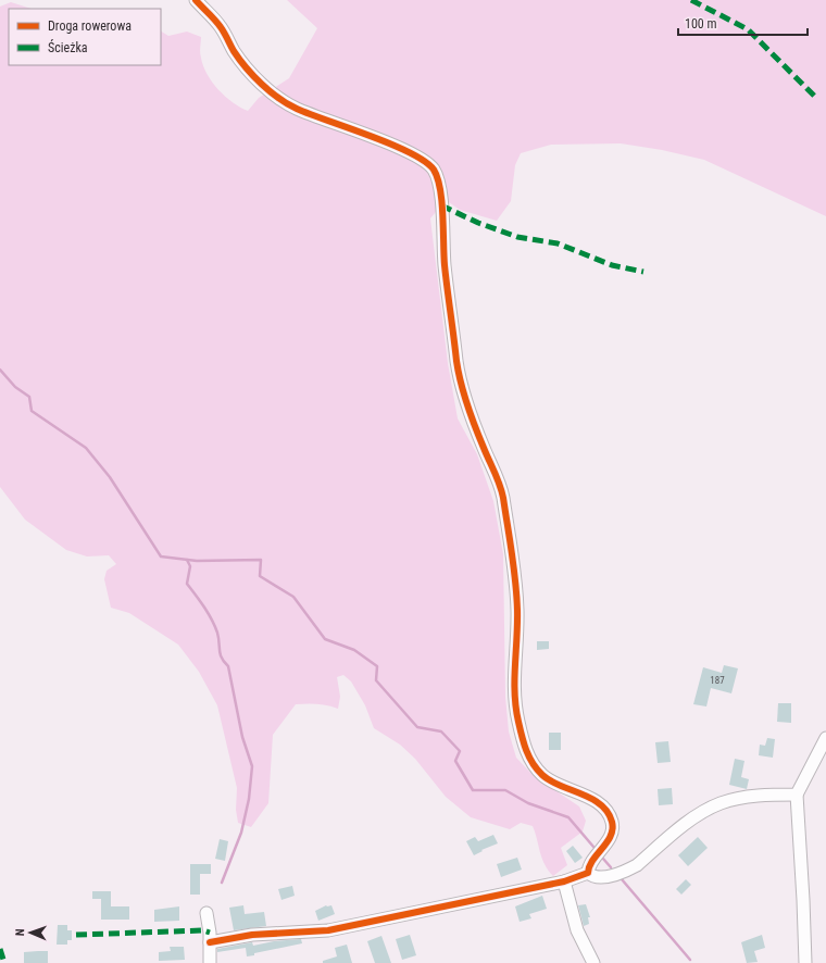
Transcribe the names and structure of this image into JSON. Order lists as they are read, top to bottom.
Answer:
{
  "house_numbers": ["187"],
  "legend": ["Droga rowerowa", "Ścieżka"],
  "scale_bar": "100 m",
  "north": "left"
}
